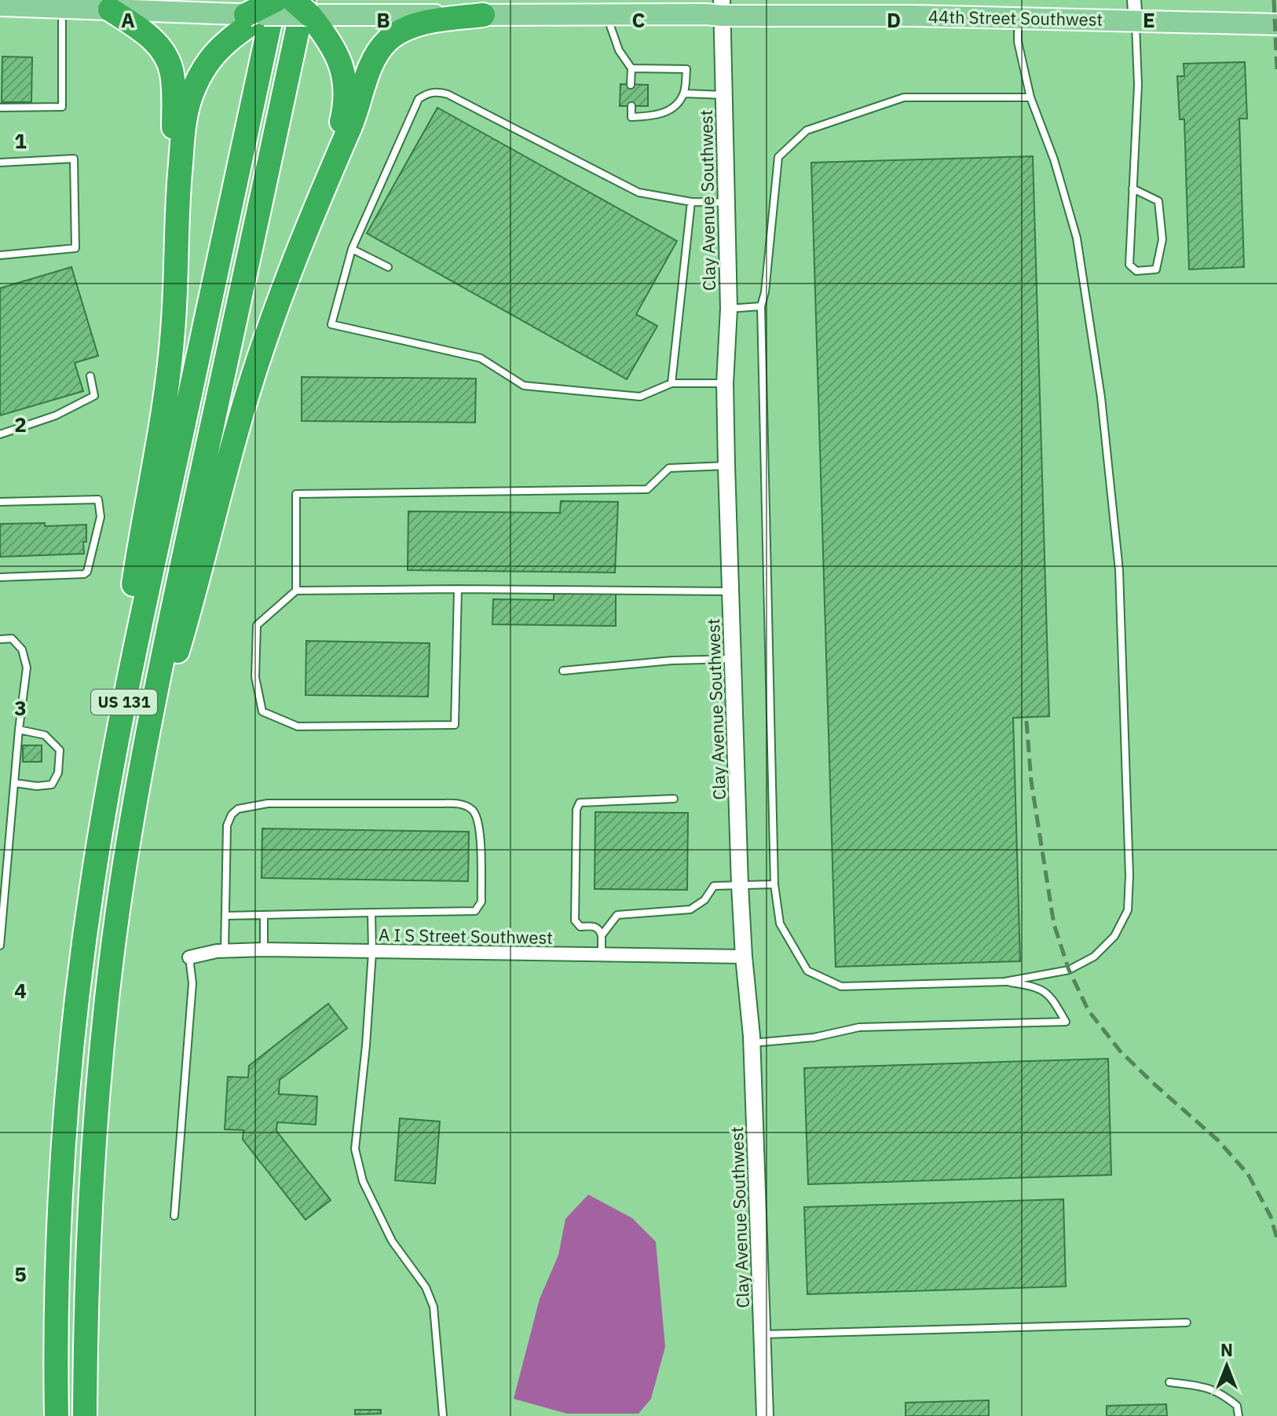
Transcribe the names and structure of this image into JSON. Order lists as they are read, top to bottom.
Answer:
{
  "streets": {
    "highway": ["US 131"],
    "main road": ["44th Street Southwest"],
    "street": ["Clay Avenue Southwest", "A I S Street Southwest"]
  },
  "crossings": [
    ["44th Street Southwest", "Clay Avenue Southwest"],
    ["44th Street Southwest", "US 131"],
    ["Clay Avenue Southwest", "A I S Street Southwest"]
  ],
  "north": "top",
  "grid": {
    "columns": [
      "A",
      "B",
      "C",
      "D",
      "E"
    ],
    "rows": [
      "1",
      "2",
      "3",
      "4",
      "5"
    ]
  }
}
